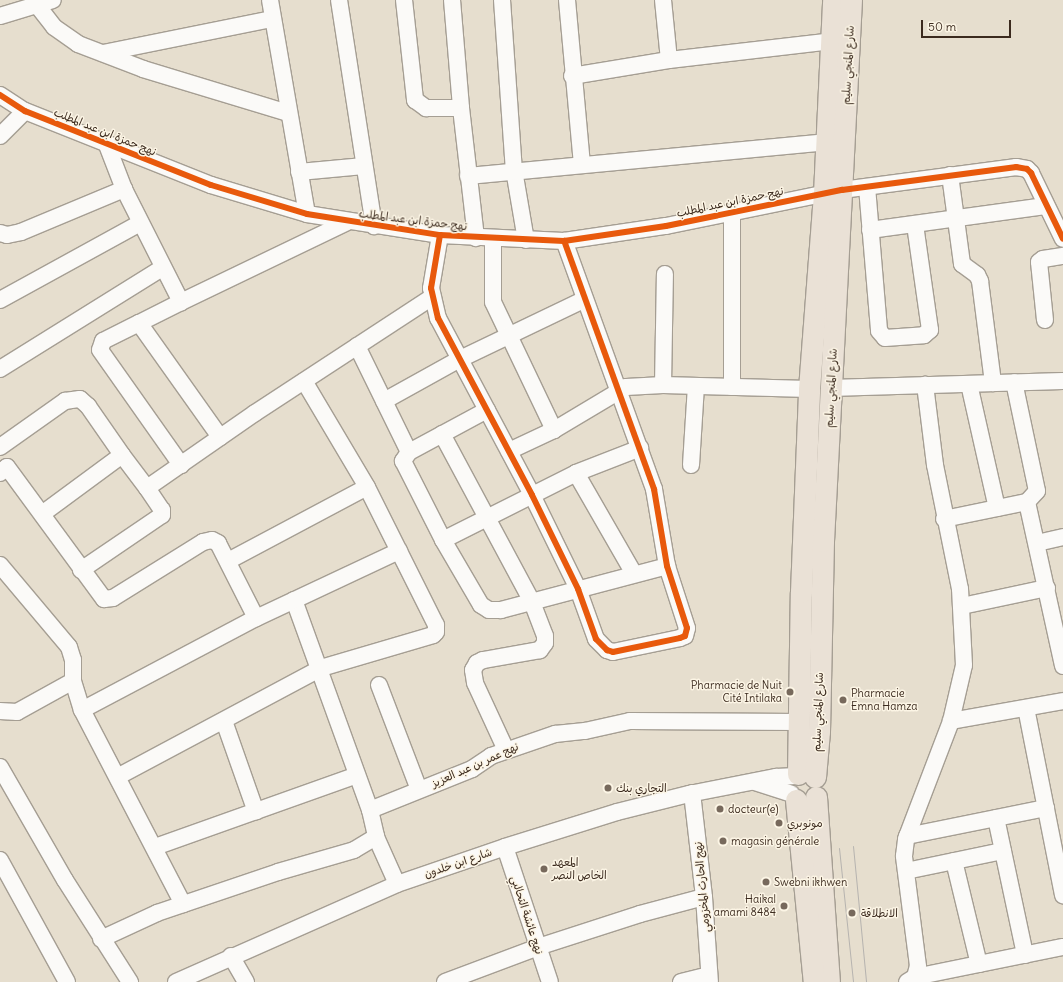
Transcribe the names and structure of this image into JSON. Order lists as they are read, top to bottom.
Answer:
{
  "streets": {
    "main road": ["شارع المنجي سليم"],
    "street": [
      "نهج حمزة ابن عبد المطلب",
      "نهج عمر بن عبد العزيز",
      "شارع ابن خلدون",
      "نهج الحارث المخزومي",
      "نهج عائشة التحالبي"
    ]
  },
  "crossings": [
    ["شارع المنجي سليم", "نهج حمزة ابن عبد المطلب"],
    ["شارع المنجي سليم", "نهج عمر بن عبد العزيز"],
    ["شارع المنجي سليم", "شارع ابن خلدون"],
    ["شارع ابن خلدون", "نهج الحارث المخزومي"],
    ["شارع ابن خلدون", "نهج عائشة التحالبي"]
  ],
  "places": [
    "Pharmacie de Nuit Cité Intilaka",
    "Pharmacie Emna Hamza",
    "التجاري بنك",
    "docteur(e)",
    "مونوبري",
    "magasin générale",
    "المعهد الخاص النصر",
    "Swebni ikhwen",
    "Haikal amami 8484",
    "الانطلاقة"
  ],
  "scale_bar": "50 m"
}
